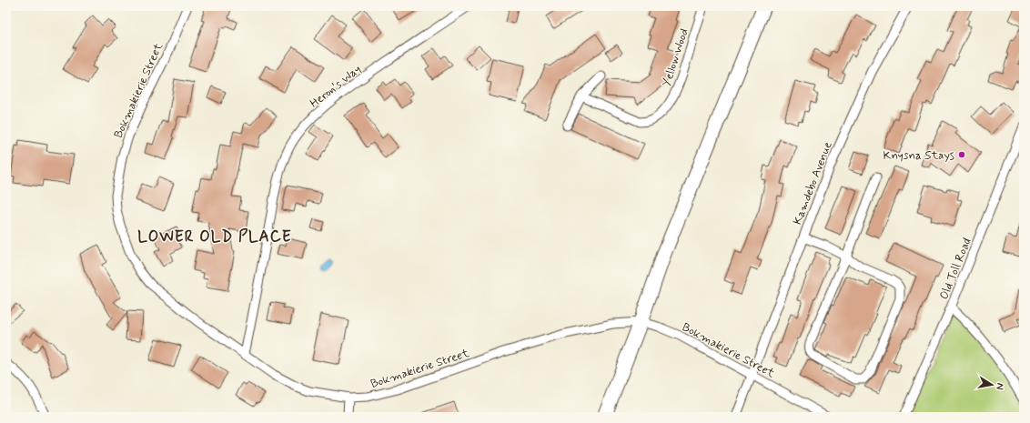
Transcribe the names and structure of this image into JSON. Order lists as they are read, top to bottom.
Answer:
{
  "streets": {
    "street": [
      "Yellow Wood",
      "Heron's Way",
      "Bokmakierie Street",
      "Kamdebo Avenue",
      "Old Toll Road"
    ]
  },
  "crossings": [
    ["Heron's Way", "Bokmakierie Street"],
    ["Bokmakierie Street", "Kamdebo Avenue"]
  ],
  "districts": ["LOWER OLD PLACE"],
  "places": ["Knysna Stays"],
  "north": "right"
}
